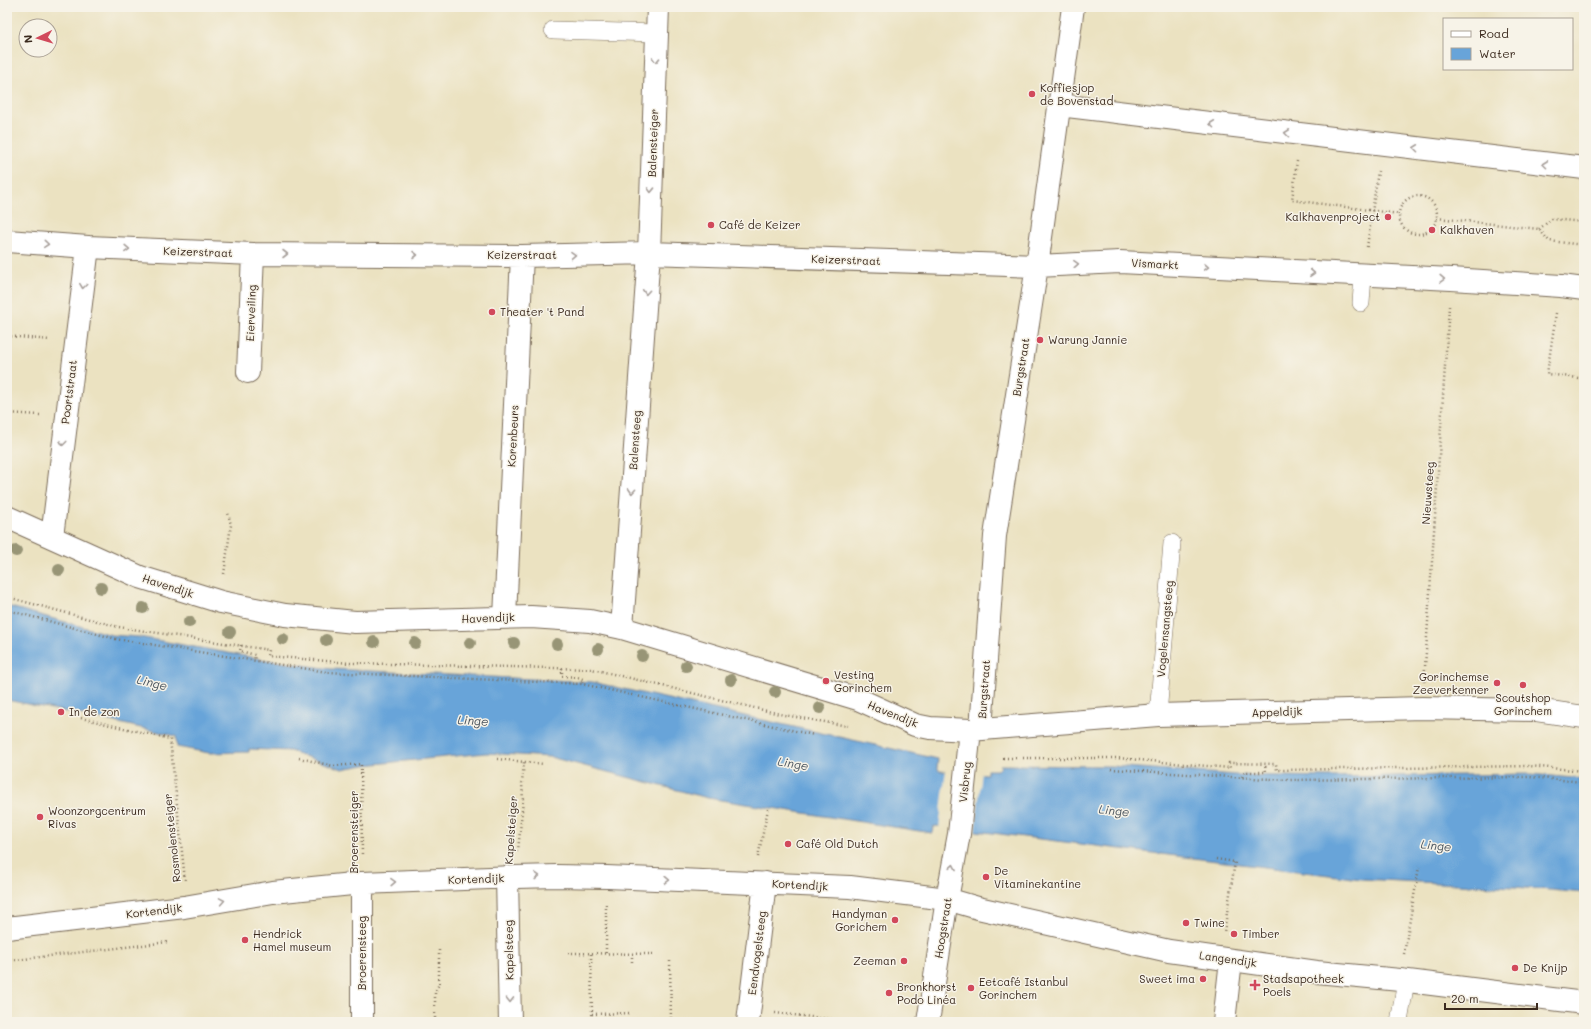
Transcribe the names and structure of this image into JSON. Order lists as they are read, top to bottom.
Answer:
{
  "streets": {
    "street": [
      "Balensteiger",
      "Keizerstraat",
      "Vismarkt",
      "Eierveiling",
      "Burgstraat",
      "Poortstraat",
      "Korenbeurs",
      "Balensteeg",
      "Havendijk",
      "Appeldijk",
      "Visbrug",
      "Kortendijk",
      "Hoogstraat",
      "Kapelsteeg",
      "Broerensteeg",
      "Eendvogelsteeg",
      "Langendijk"
    ],
    "lane": ["Vogelensangsteeg"],
    "path": [
      "Nieuwsteeg",
      "Kapelsteiger",
      "Broerensteiger",
      "Rosmolensteiger"
    ]
  },
  "crossings": [
    ["Balensteiger", "Keizerstraat"],
    ["Balensteiger", "Balensteeg"],
    ["Keizerstraat", "Vismarkt"],
    ["Keizerstraat", "Eierveiling"],
    ["Keizerstraat", "Burgstraat"],
    ["Keizerstraat", "Poortstraat"],
    ["Keizerstraat", "Korenbeurs"],
    ["Keizerstraat", "Balensteeg"],
    ["Vismarkt", "Burgstraat"],
    ["Burgstraat", "Havendijk"],
    ["Burgstraat", "Appeldijk"],
    ["Burgstraat", "Visbrug"],
    ["Poortstraat", "Havendijk"],
    ["Korenbeurs", "Havendijk"],
    ["Balensteeg", "Havendijk"],
    ["Nieuwsteeg", "Appeldijk"],
    ["Havendijk", "Appeldijk"],
    ["Havendijk", "Visbrug"],
    ["Vogelensangsteeg", "Appeldijk"],
    ["Appeldijk", "Visbrug"],
    ["Visbrug", "Hoogstraat"],
    ["Kapelsteiger", "Kortendijk"],
    ["Kapelsteiger", "Kapelsteeg"],
    ["Broerensteiger", "Kortendijk"],
    ["Broerensteiger", "Broerensteeg"],
    ["Rosmolensteiger", "Kortendijk"],
    ["Kortendijk", "Hoogstraat"],
    ["Kortendijk", "Kapelsteeg"],
    ["Kortendijk", "Broerensteeg"],
    ["Kortendijk", "Eendvogelsteeg"],
    ["Kortendijk", "Langendijk"],
    ["Hoogstraat", "Langendijk"]
  ],
  "one_way": [
    "Balensteiger",
    "Keizerstraat",
    "Poortstraat",
    "Balensteeg",
    "Kortendijk",
    "Kapelsteeg"
  ],
  "water": ["Linge"],
  "places": {
    "other": [
      "Koffiesjop de Bovenstad",
      "Kalkhavenproject",
      "Café de Keizer",
      "Kalkhaven",
      "Theater 't Pand",
      "Warung Jannie",
      "Vesting Gorinchem",
      "Gorinchemse Zeeverkenner",
      "Scoutshop Gorinchem",
      "In de zon",
      "Woonzorgcentrum Rivas",
      "Café Old Dutch",
      "De Vitaminekantine",
      "Handyman Gorichem",
      "Twine",
      "Timber",
      "Hendrick Hamel museum",
      "Zeeman",
      "De Knijp",
      "Sweet ima",
      "Eetcafé Istanbul Gorinchem",
      "Bronkhorst Podo Linéa"
    ],
    "health": ["Stadsapotheek Poels"]
  },
  "legend": ["Road", "Water"],
  "scale_bar": "20 m",
  "north": "left"
}
